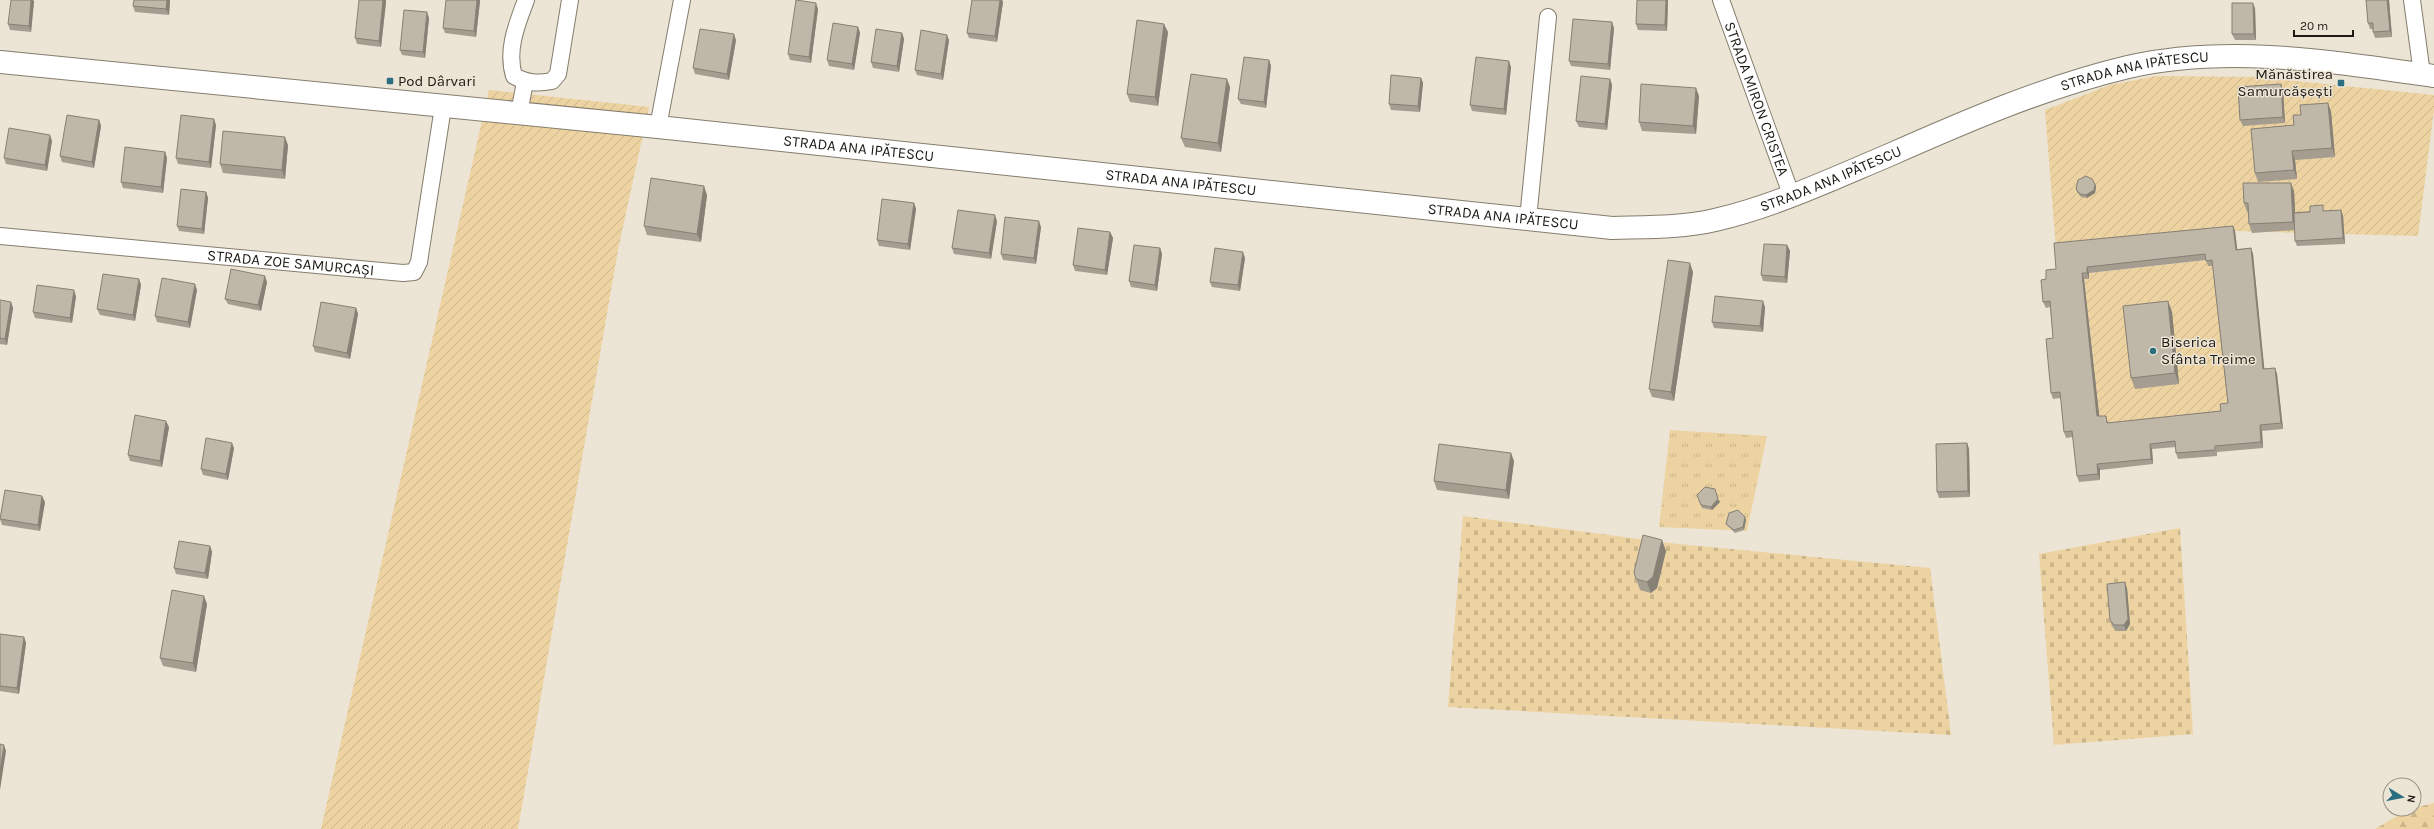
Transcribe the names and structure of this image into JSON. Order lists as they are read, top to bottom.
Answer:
{
  "streets": {
    "main road": ["STRADA ANA IPĂTESCU"],
    "street": ["STRADA MIRON CRISTEA", "STRADA ZOE SAMURCAȘI"]
  },
  "crossings": [
    ["STRADA ANA IPĂTESCU", "STRADA MIRON CRISTEA"],
    ["STRADA ANA IPĂTESCU", "STRADA ZOE SAMURCAȘI"]
  ],
  "places": {
    "transit": ["Pod Dârvari", "Mănăstirea Samurcășești"],
    "other": ["Biserica Sfânta Treime"]
  },
  "scale_bar": "20 m",
  "north": "right"
}
